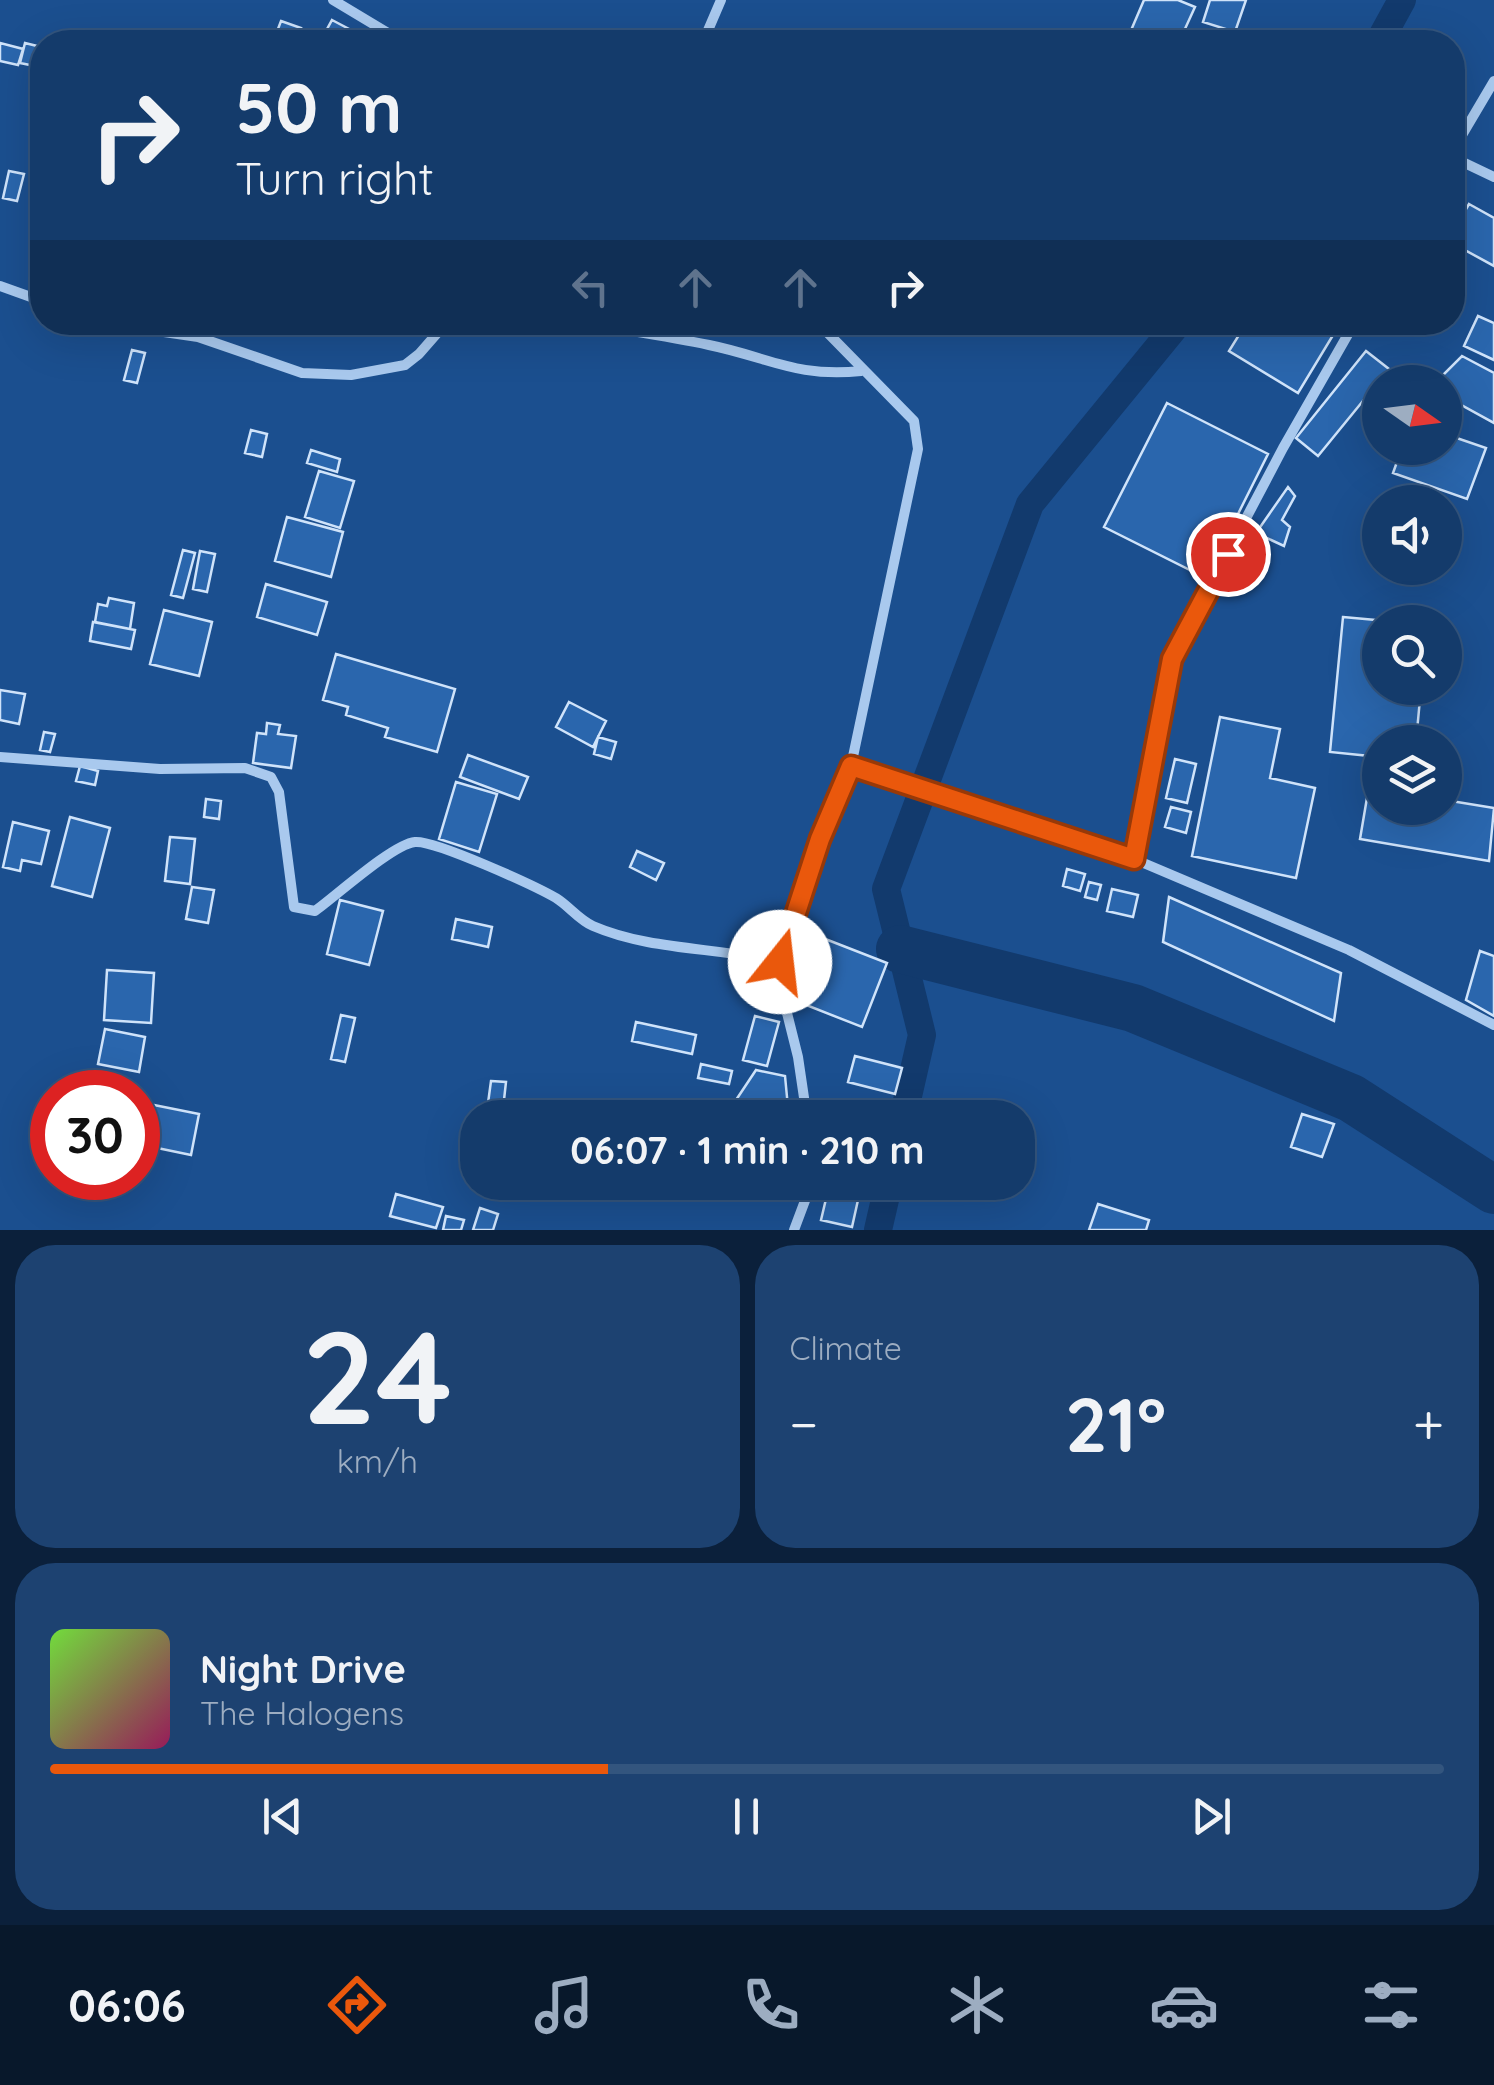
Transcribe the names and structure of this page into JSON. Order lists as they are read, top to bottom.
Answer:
{
  "north": "right",
  "page": {
    "turn": ["50 m", "Turn right"],
    "limit": "30",
    "trip": "06:07 · 1 min · 210 m",
    "tile": [
      ["24", "km/h"],
      "Climate"
    ],
    "heat": ["−", "21°", "+"],
    "song": ["Night Drive", "The Halogens"],
    "tabs": "06:06"
  }
}
